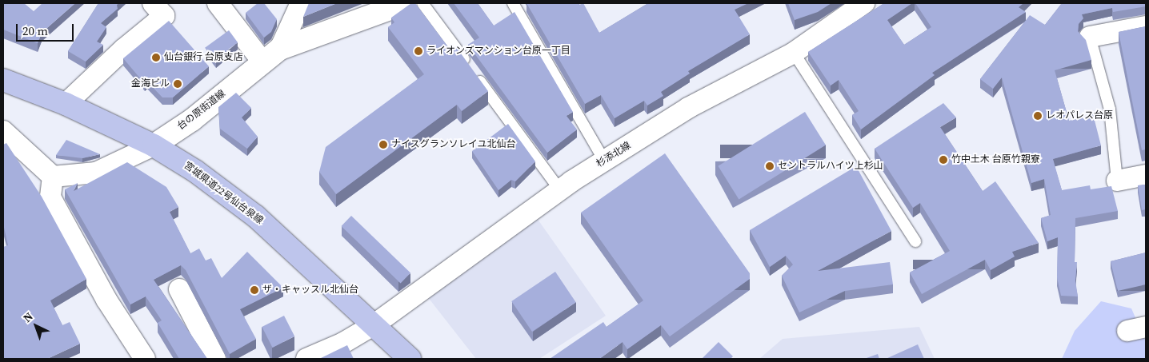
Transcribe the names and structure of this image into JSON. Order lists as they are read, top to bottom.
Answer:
{
  "streets": {
    "main road": ["宮城県道22号仙台泉線"],
    "street": ["台の原街道線", "杉添北線"]
  },
  "crossings": [
    ["台の原街道線", "宮城県道22号仙台泉線"],
    ["杉添北線", "宮城県道22号仙台泉線"]
  ],
  "places": [
    "ライオンズマンション台原一丁目",
    "仙台銀行 台原支店",
    "金海ビル",
    "レオパレス台原",
    "ナイスグランソレイユ北仙台",
    "竹中土木 台原竹親寮",
    "セントラルハイツ上杉山",
    "ザ・キャッスル北仙台"
  ],
  "scale_bar": "20 m",
  "north": "top left"
}
